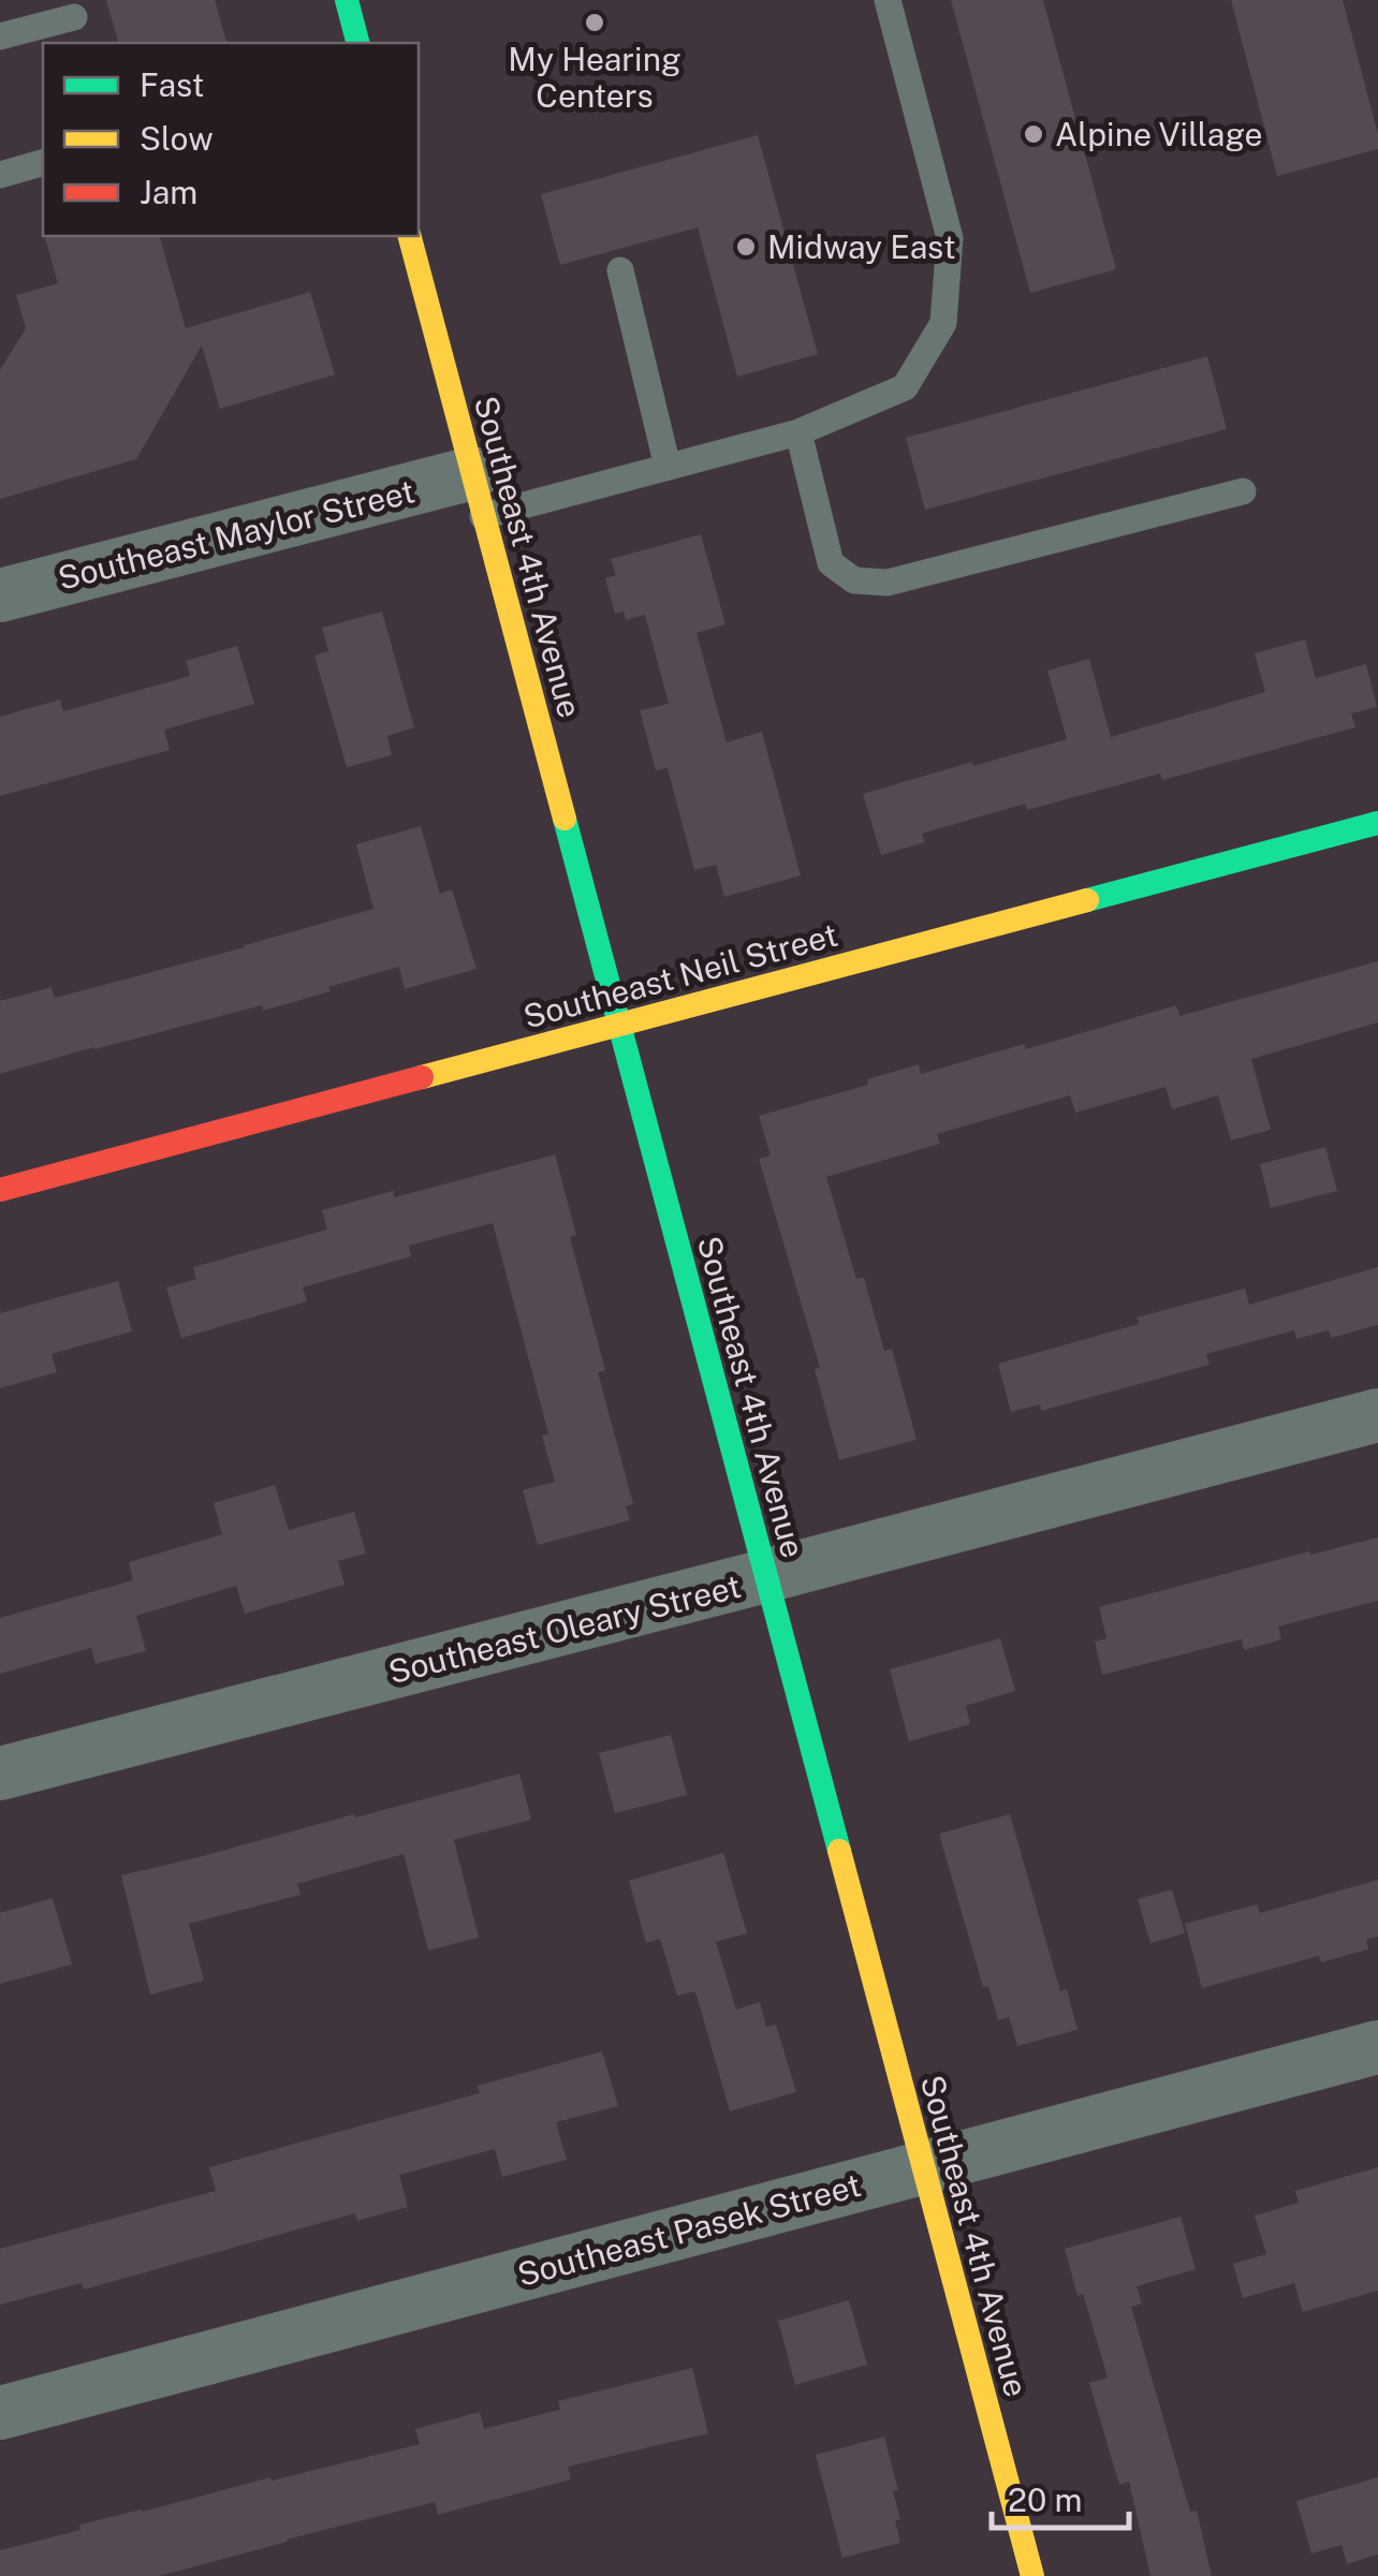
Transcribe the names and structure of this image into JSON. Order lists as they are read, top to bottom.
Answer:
{
  "streets": {
    "street": [
      "Southeast Maylor Street",
      "Southeast 4th Avenue",
      "Southeast Neil Street",
      "Southeast Oleary Street",
      "Southeast Pasek Street"
    ]
  },
  "crossings": [
    ["Southeast Maylor Street", "Southeast 4th Avenue"],
    ["Southeast 4th Avenue", "Southeast Neil Street"],
    ["Southeast 4th Avenue", "Southeast Oleary Street"],
    ["Southeast 4th Avenue", "Southeast Pasek Street"]
  ],
  "places": ["My Hearing Centers", "Alpine Village", "Midway East"],
  "legend": ["Fast", "Slow", "Jam"],
  "scale_bar": "20 m"
}
